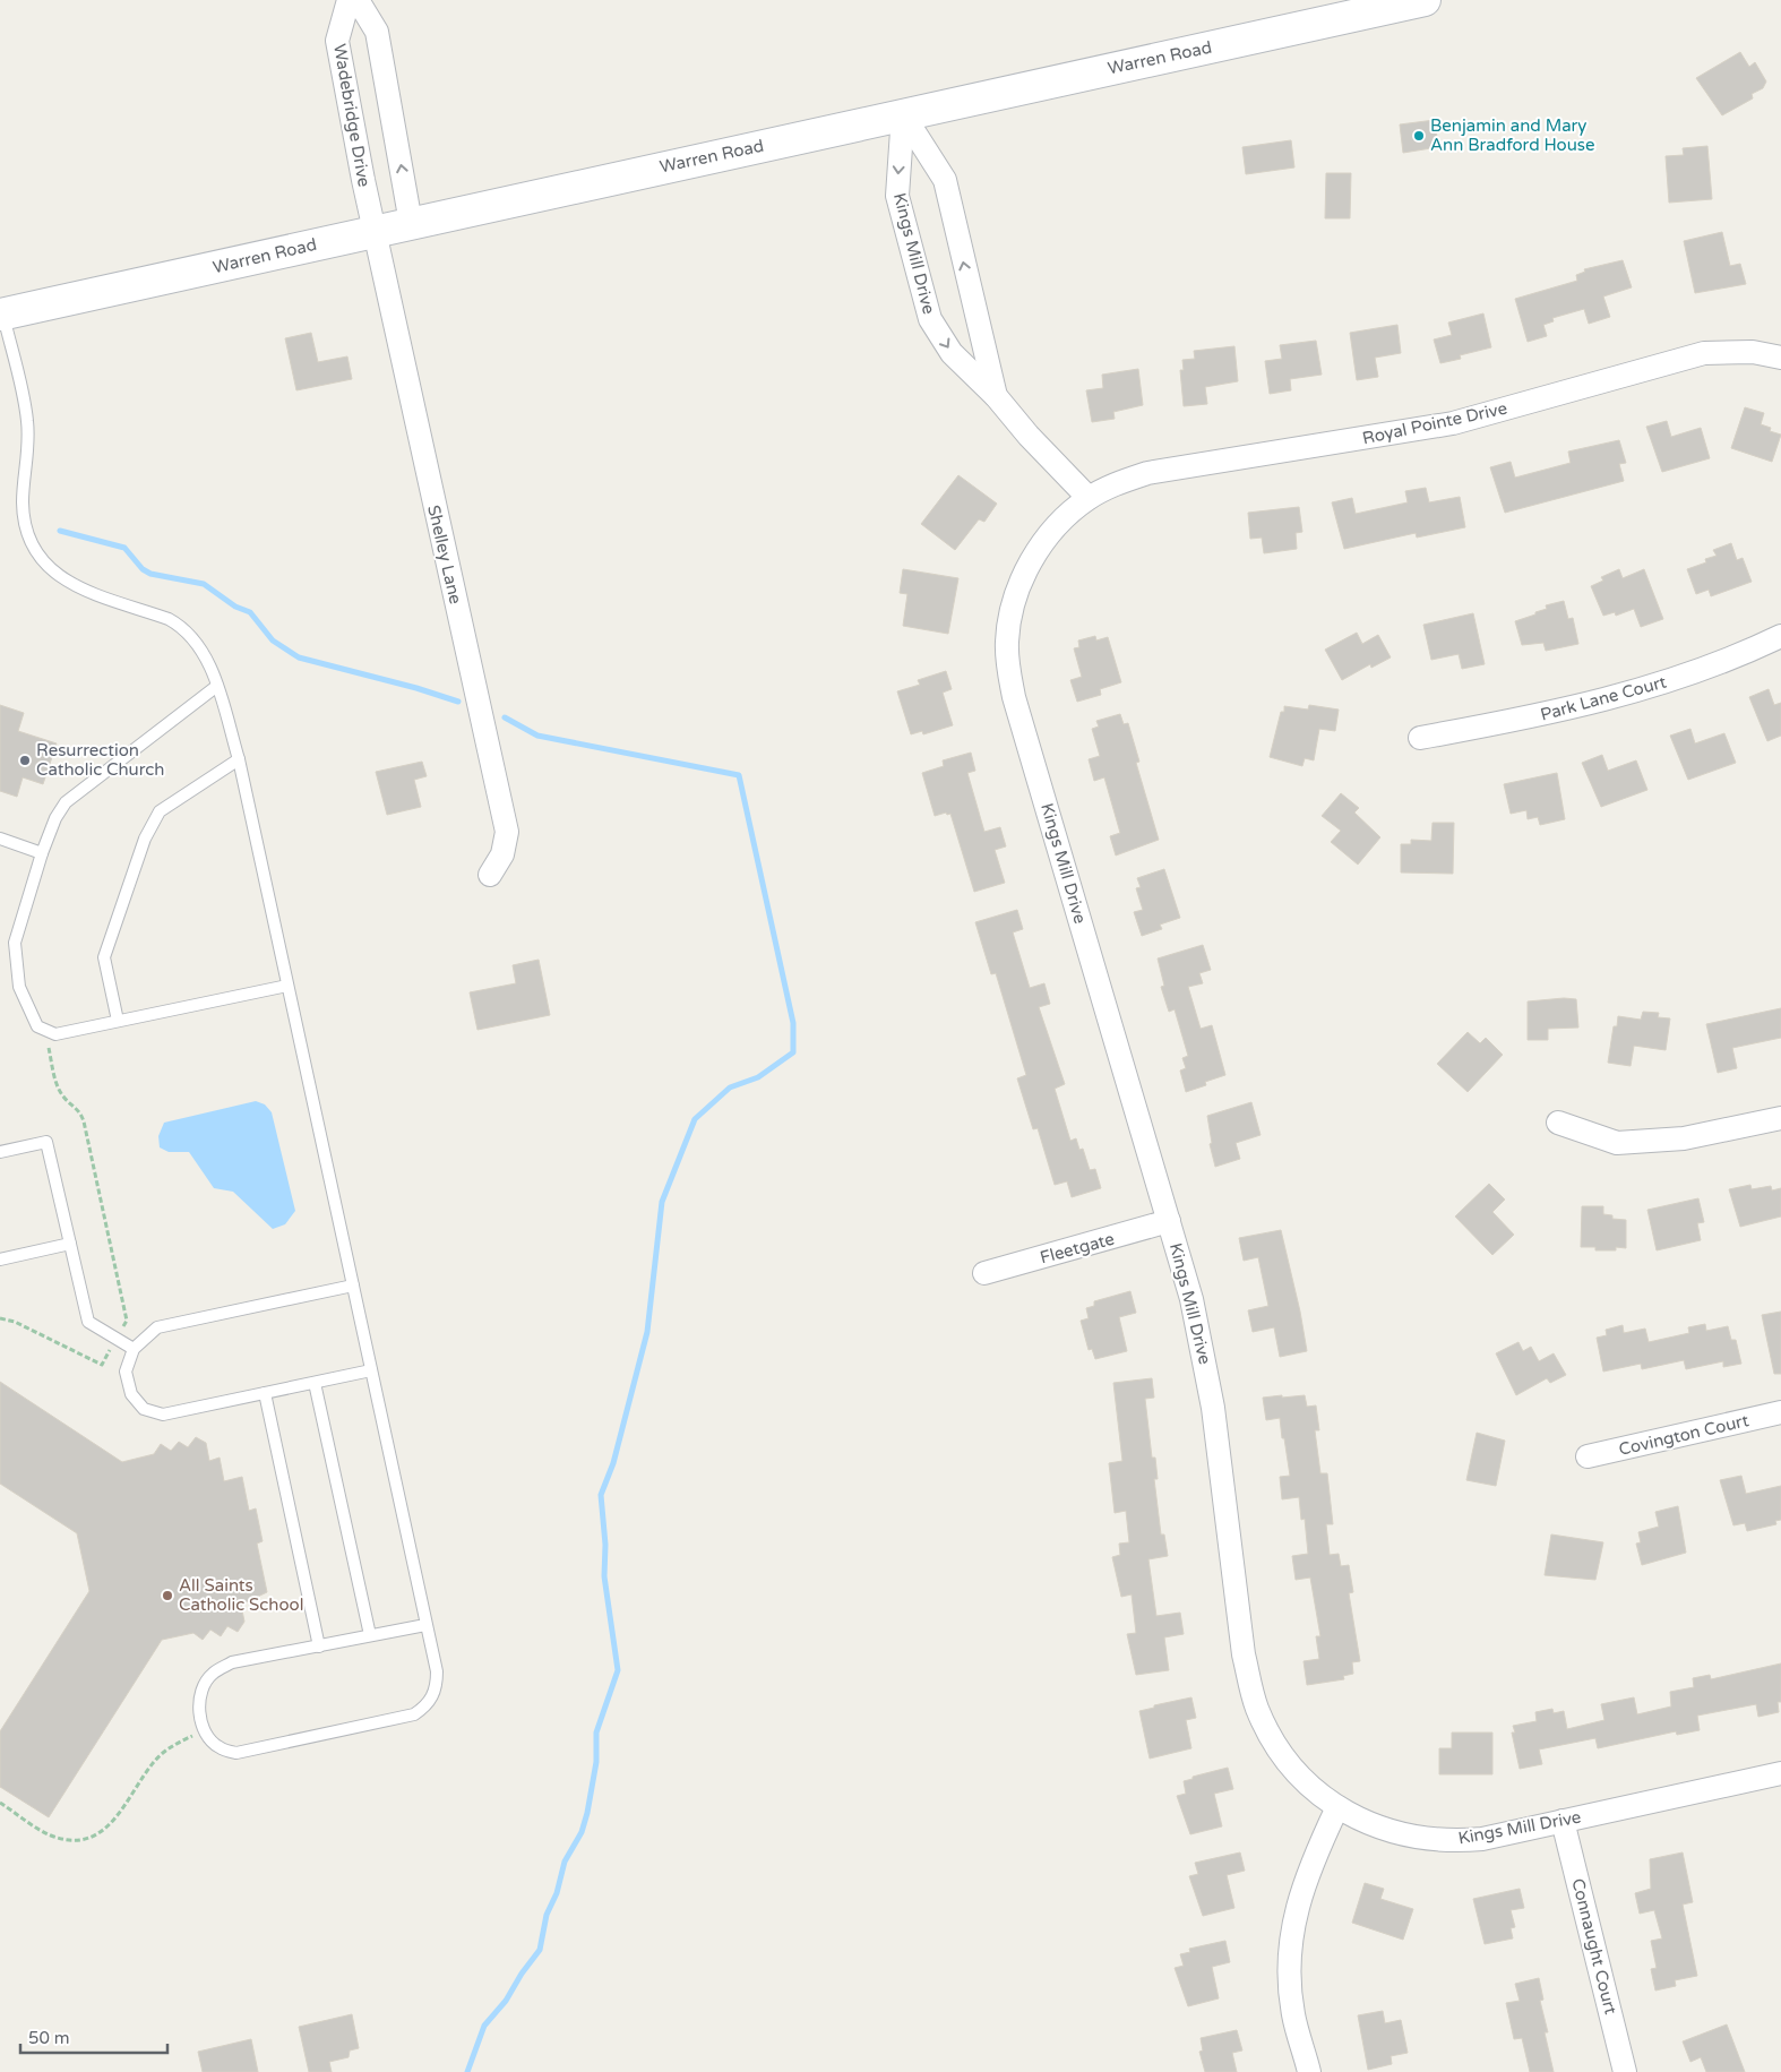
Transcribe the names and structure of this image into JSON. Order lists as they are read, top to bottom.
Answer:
{
  "streets": {
    "street": [
      "Warren Road",
      "Wadebridge Drive",
      "Kings Mill Drive",
      "Royal Pointe Drive",
      "Shelley Lane",
      "Park Lane Court",
      "Fleetgate",
      "Covington Court",
      "Connaught Court"
    ]
  },
  "crossings": [
    ["Warren Road", "Wadebridge Drive"],
    ["Warren Road", "Kings Mill Drive"],
    ["Warren Road", "Shelley Lane"],
    ["Wadebridge Drive", "Shelley Lane"],
    ["Kings Mill Drive", "Royal Pointe Drive"],
    ["Kings Mill Drive", "Fleetgate"],
    ["Kings Mill Drive", "Connaught Court"]
  ],
  "places": ["Benjamin and Mary Ann Bradford House", "Resurrection Catholic Church", "All Saints Catholic School"],
  "scale_bar": "50 m"
}
